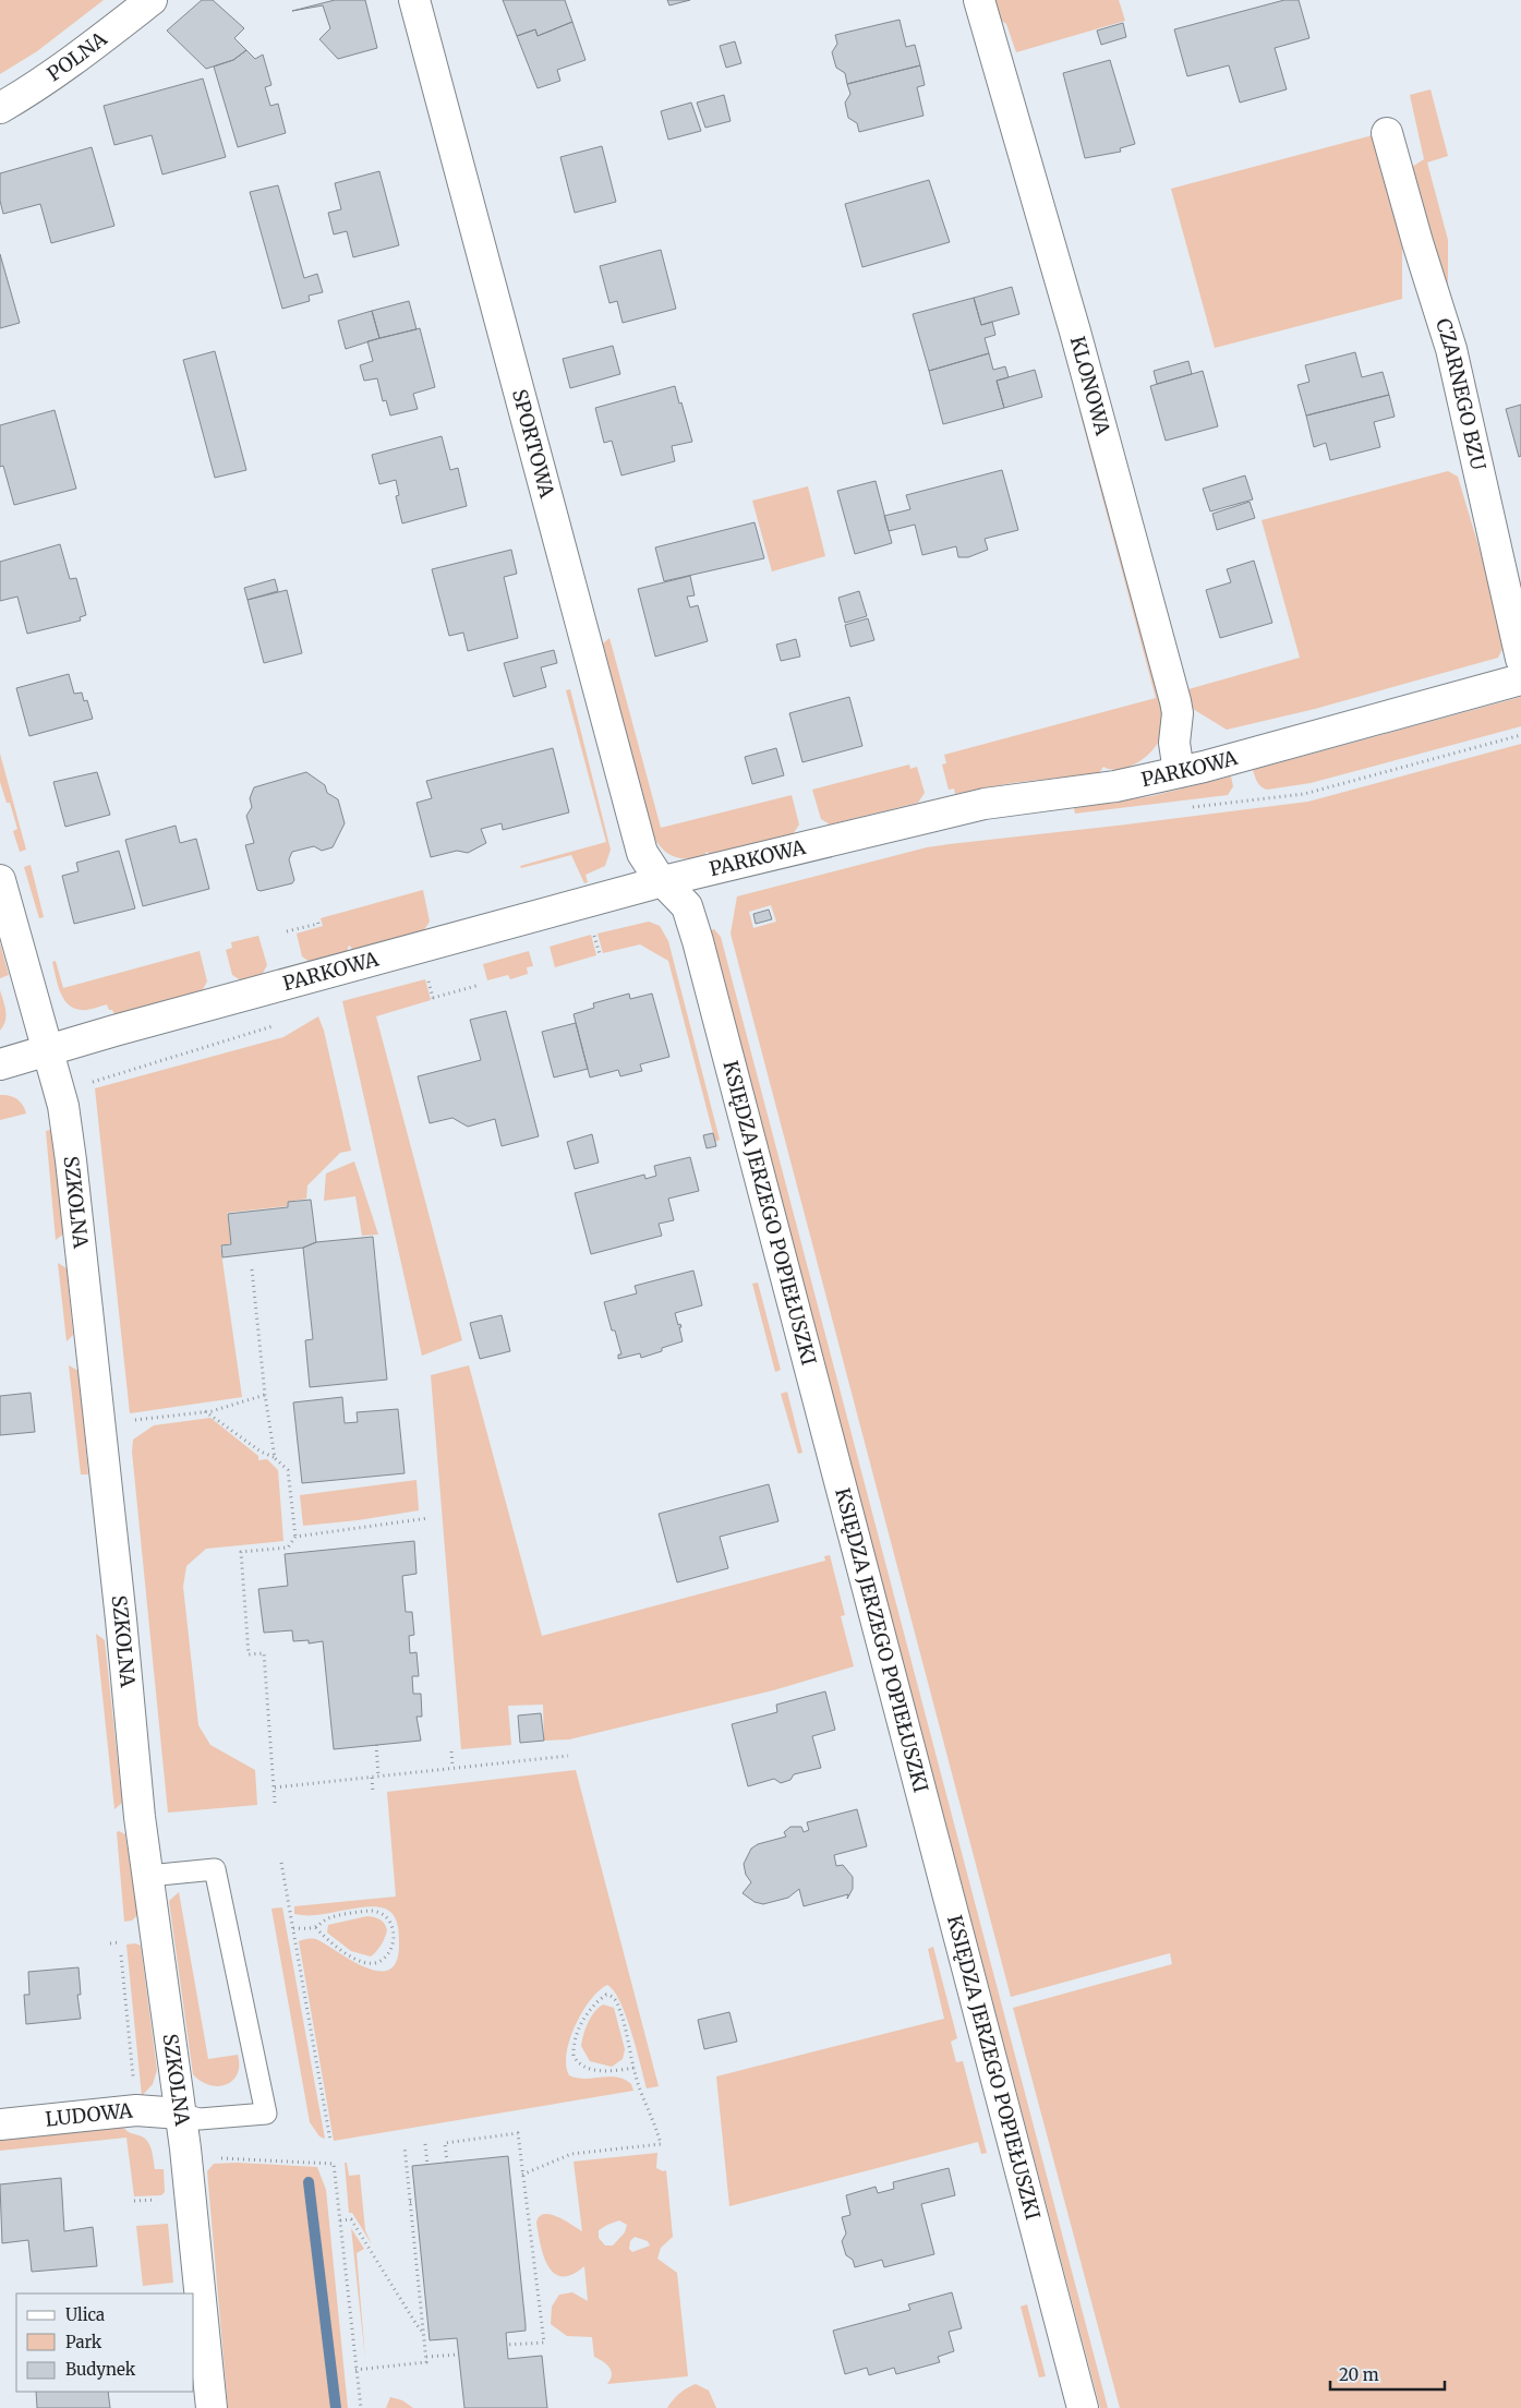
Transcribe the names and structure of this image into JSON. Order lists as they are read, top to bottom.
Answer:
{
  "streets": {
    "street": [
      "POLNA",
      "KLONOWA",
      "CZARNEGO BZU",
      "SPORTOWA",
      "PARKOWA",
      "SZKOLNA",
      "KSIĘDZA JERZEGO POPIEŁUSZKI",
      "LUDOWA"
    ]
  },
  "crossings": [
    ["KLONOWA", "PARKOWA"],
    ["SPORTOWA", "PARKOWA"],
    ["SPORTOWA", "KSIĘDZA JERZEGO POPIEŁUSZKI"],
    ["PARKOWA", "SZKOLNA"],
    ["PARKOWA", "KSIĘDZA JERZEGO POPIEŁUSZKI"],
    ["SZKOLNA", "LUDOWA"]
  ],
  "legend": ["Ulica", "Park", "Budynek"],
  "scale_bar": "20 m"
}
